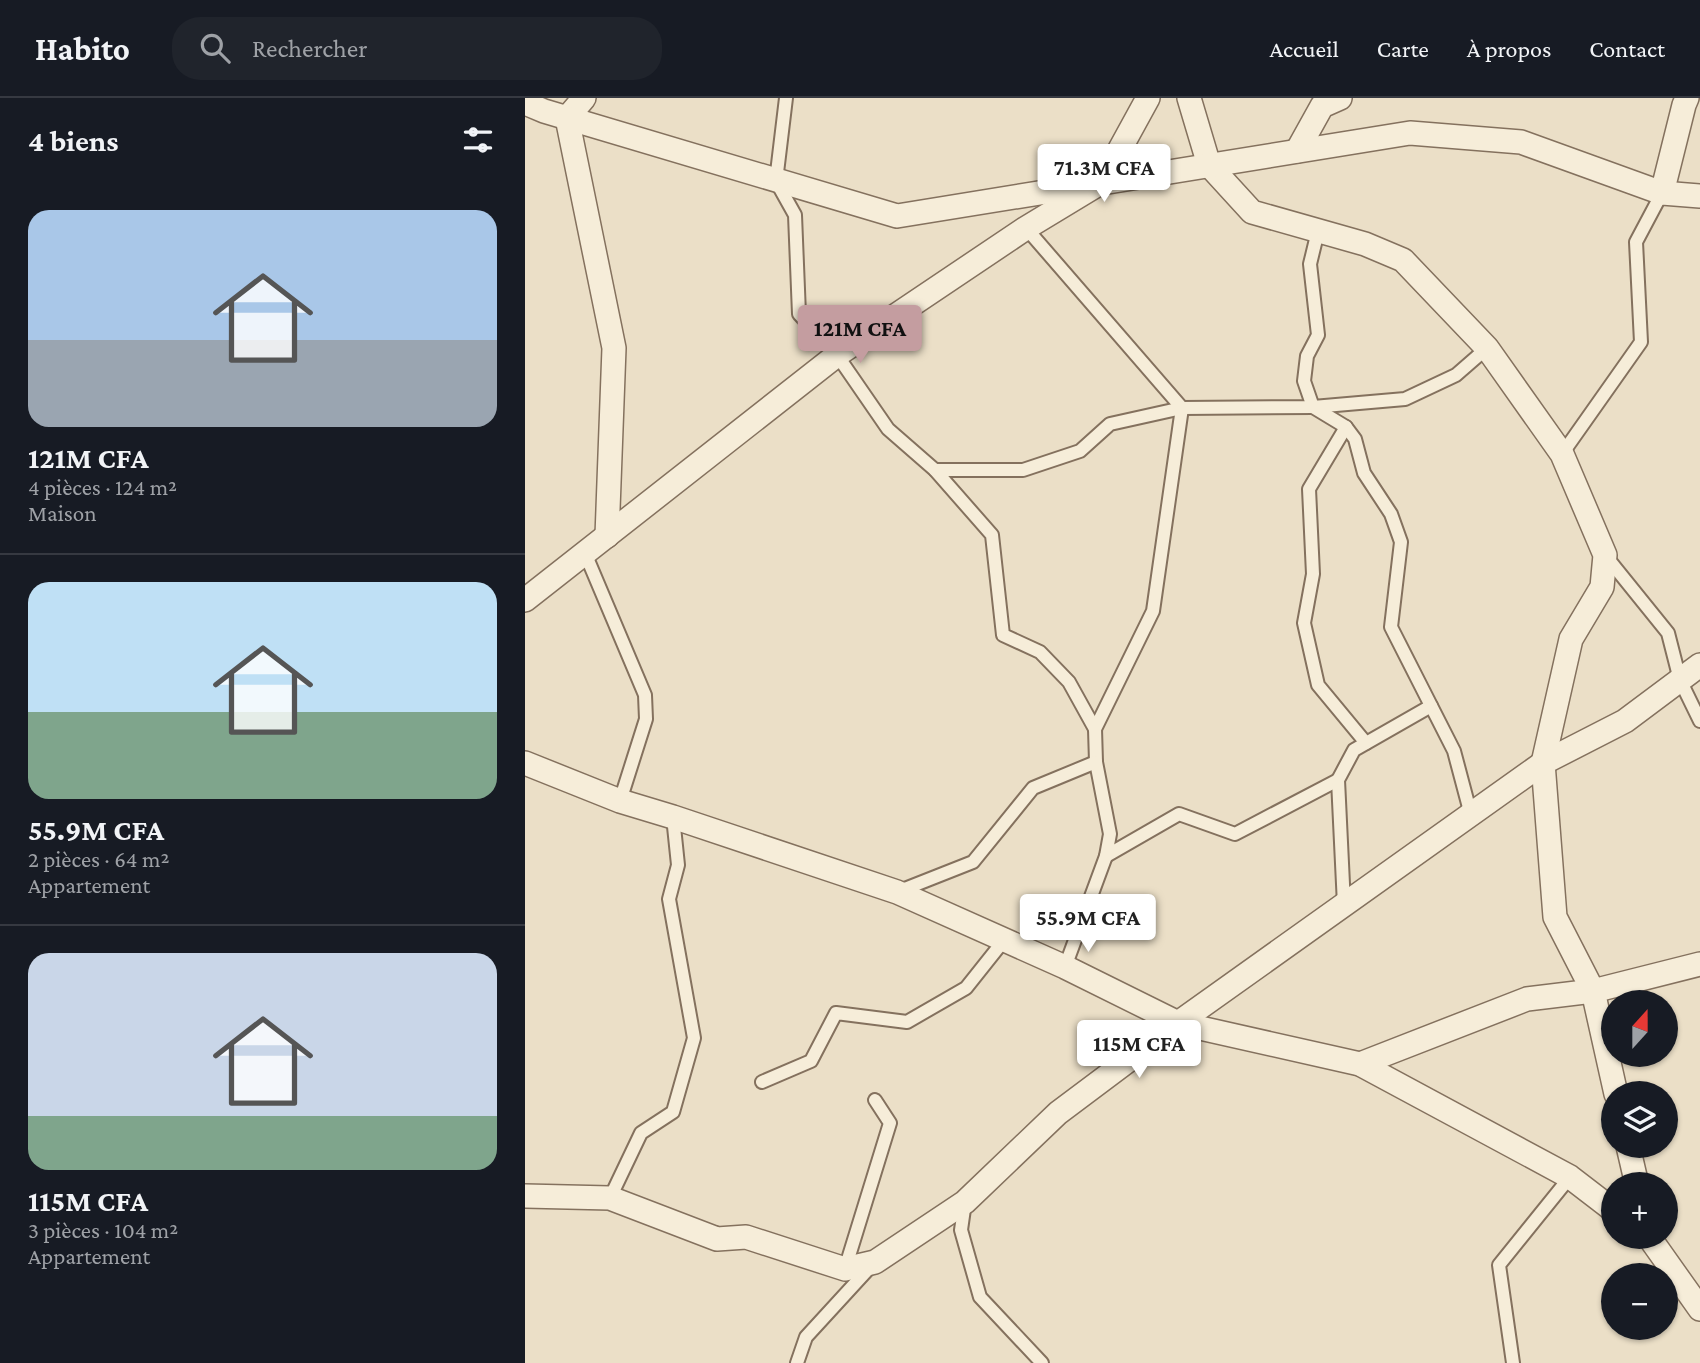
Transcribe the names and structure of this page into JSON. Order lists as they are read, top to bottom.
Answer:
{
  "north": "top",
  "page": {
    "header": "Habito",
    "search": "Rechercher",
    "nav": [
      "Accueil",
      "Carte",
      "À propos",
      "Contact"
    ],
    "heading": "4 biens",
    "price": [
      "71.3M CFA",
      "121M CFA",
      "55.9M CFA",
      "115M CFA"
    ],
    "list": [
      {
        "name": "121M CFA",
        "note": "4 pièces · 124 m² · Maison"
      },
      {
        "name": "55.9M CFA",
        "note": "2 pièces · 64 m² · Appartement"
      },
      {
        "name": "115M CFA",
        "note": "3 pièces · 104 m² · Appartement"
      }
    ],
    "map_buttons": ["+", "−"]
  }
}
